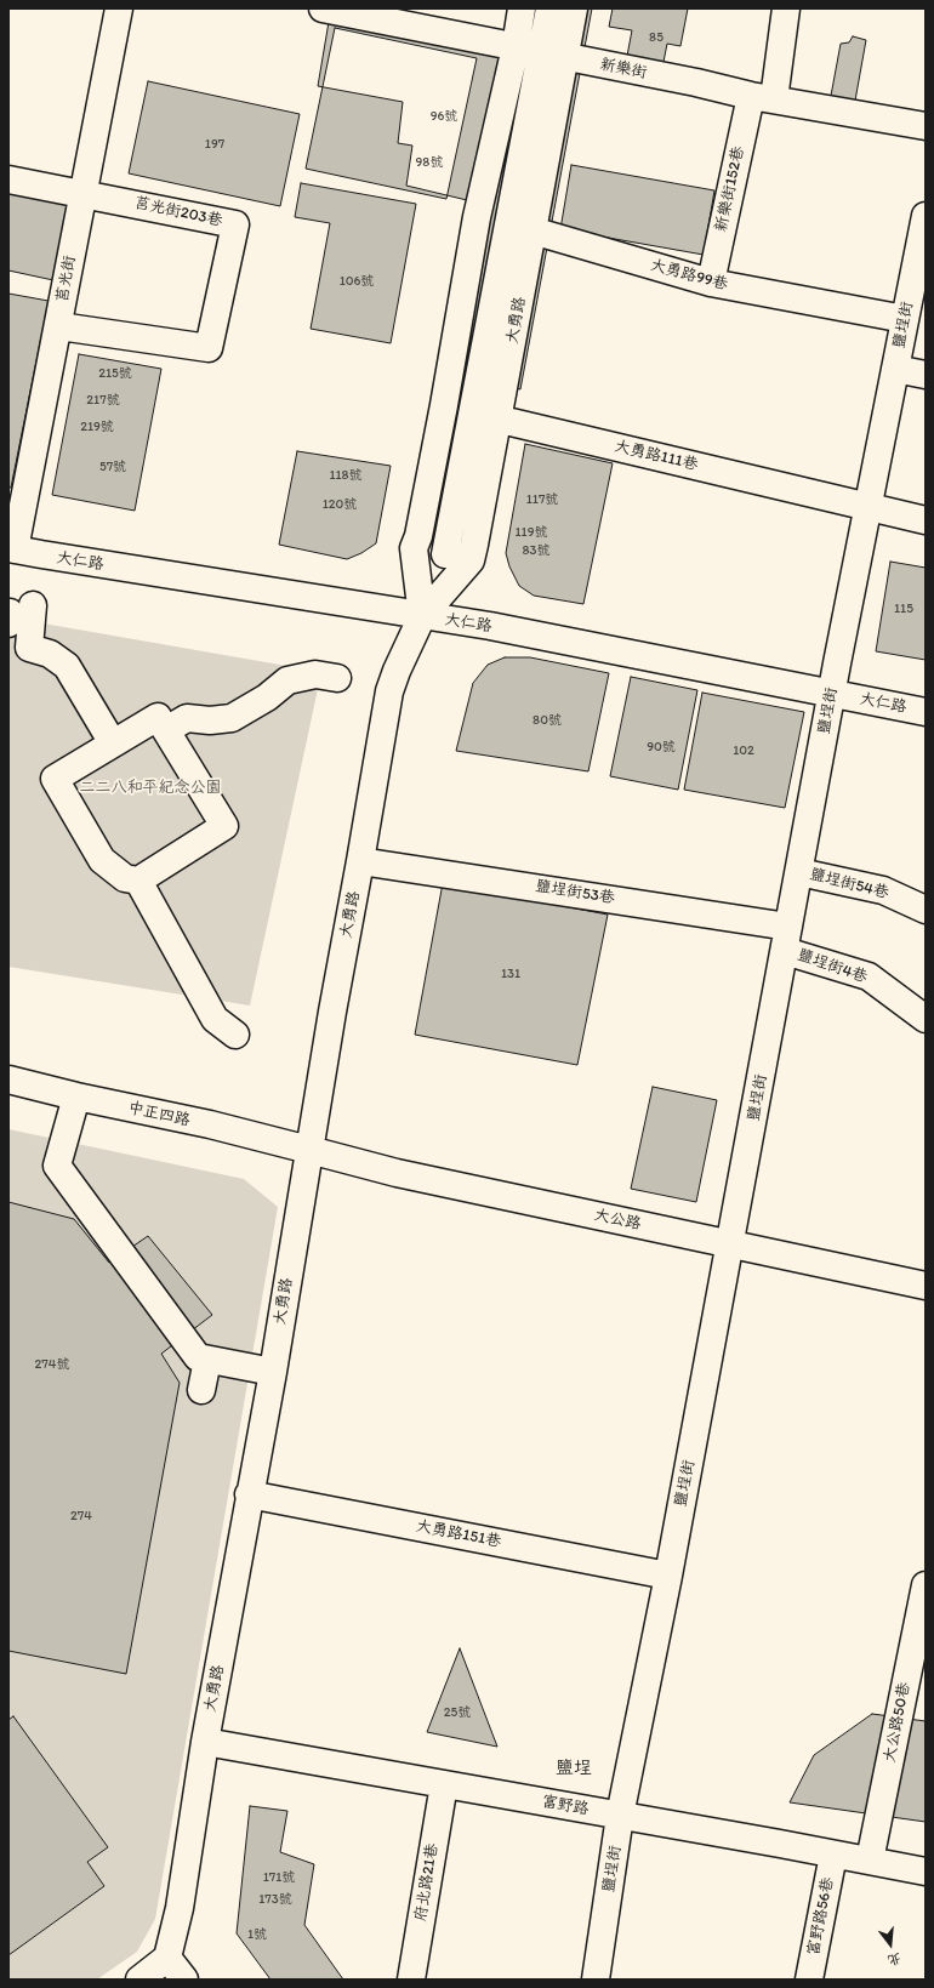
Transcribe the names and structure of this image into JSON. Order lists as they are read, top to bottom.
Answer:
{
  "streets": {
    "street": [
      "新樂街",
      "新樂街152巷",
      "莒光街203巷",
      "大勇路99巷",
      "莒光街",
      "大勇路",
      "鹽埕街",
      "大勇路111巷",
      "大仁路",
      "鹽埕街54巷",
      "鹽埕街53巷",
      "鹽埕街4巷",
      "中正四路",
      "大公路",
      "大勇路151巷",
      "大公路50巷",
      "富野路",
      "府北路21巷",
      "富野路56巷"
    ]
  },
  "crossings": [
    ["新樂街", "新樂街152巷"],
    ["新樂街152巷", "大勇路99巷"],
    ["莒光街203巷", "莒光街"],
    ["大勇路99巷", "大勇路"],
    ["大勇路99巷", "鹽埕街"],
    ["莒光街", "大仁路"],
    ["大勇路", "大勇路111巷"],
    ["大勇路", "大仁路"],
    ["大勇路", "鹽埕街53巷"],
    ["大勇路", "中正四路"],
    ["大勇路", "大公路"],
    ["大勇路", "大勇路151巷"],
    ["大勇路", "富野路"],
    ["鹽埕街", "大勇路111巷"],
    ["鹽埕街", "大仁路"],
    ["鹽埕街", "鹽埕街54巷"],
    ["鹽埕街", "鹽埕街53巷"],
    ["鹽埕街", "鹽埕街4巷"],
    ["鹽埕街", "大公路"],
    ["鹽埕街", "大勇路151巷"],
    ["鹽埕街", "富野路"],
    ["鹽埕街53巷", "鹽埕街4巷"],
    ["中正四路", "大公路"],
    ["大公路50巷", "富野路"],
    ["富野路", "府北路21巷"],
    ["富野路", "富野路56巷"]
  ],
  "districts": ["鹽埕"],
  "parks": ["二二八和平紀念公園"],
  "house_numbers": [
    "85",
    "96號",
    "197",
    "98號",
    "106號",
    "215號",
    "217號",
    "219號",
    "57號",
    "118號",
    "117號",
    "120號",
    "119號",
    "83號",
    "115",
    "80號",
    "90號",
    "102",
    "131",
    "274號",
    "274",
    "25號",
    "171號",
    "173號",
    "1號"
  ],
  "north": "bottom"
}
